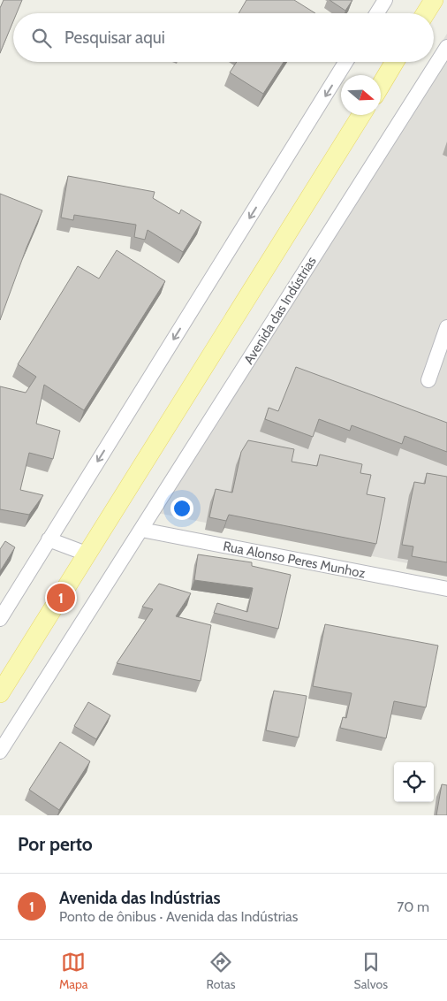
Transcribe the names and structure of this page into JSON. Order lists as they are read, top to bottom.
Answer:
{
  "streets": {
    "street": ["Avenida das Indústrias", "Rua Alonso Peres Munhoz"]
  },
  "crossings": [
    ["Avenida das Indústrias", "Rua Alonso Peres Munhoz"]
  ],
  "north": "right",
  "page": {
    "search": "Pesquisar aqui",
    "pins": "1",
    "heading": "Por perto",
    "list": [
      {
        "mark": "1",
        "name": "Avenida das Indústrias",
        "note": "Ponto de ônibus · Avenida das Indústrias",
        "value": "70 m"
      }
    ],
    "nav": ["Mapa", "Rotas", "Salvos"]
  }
}
